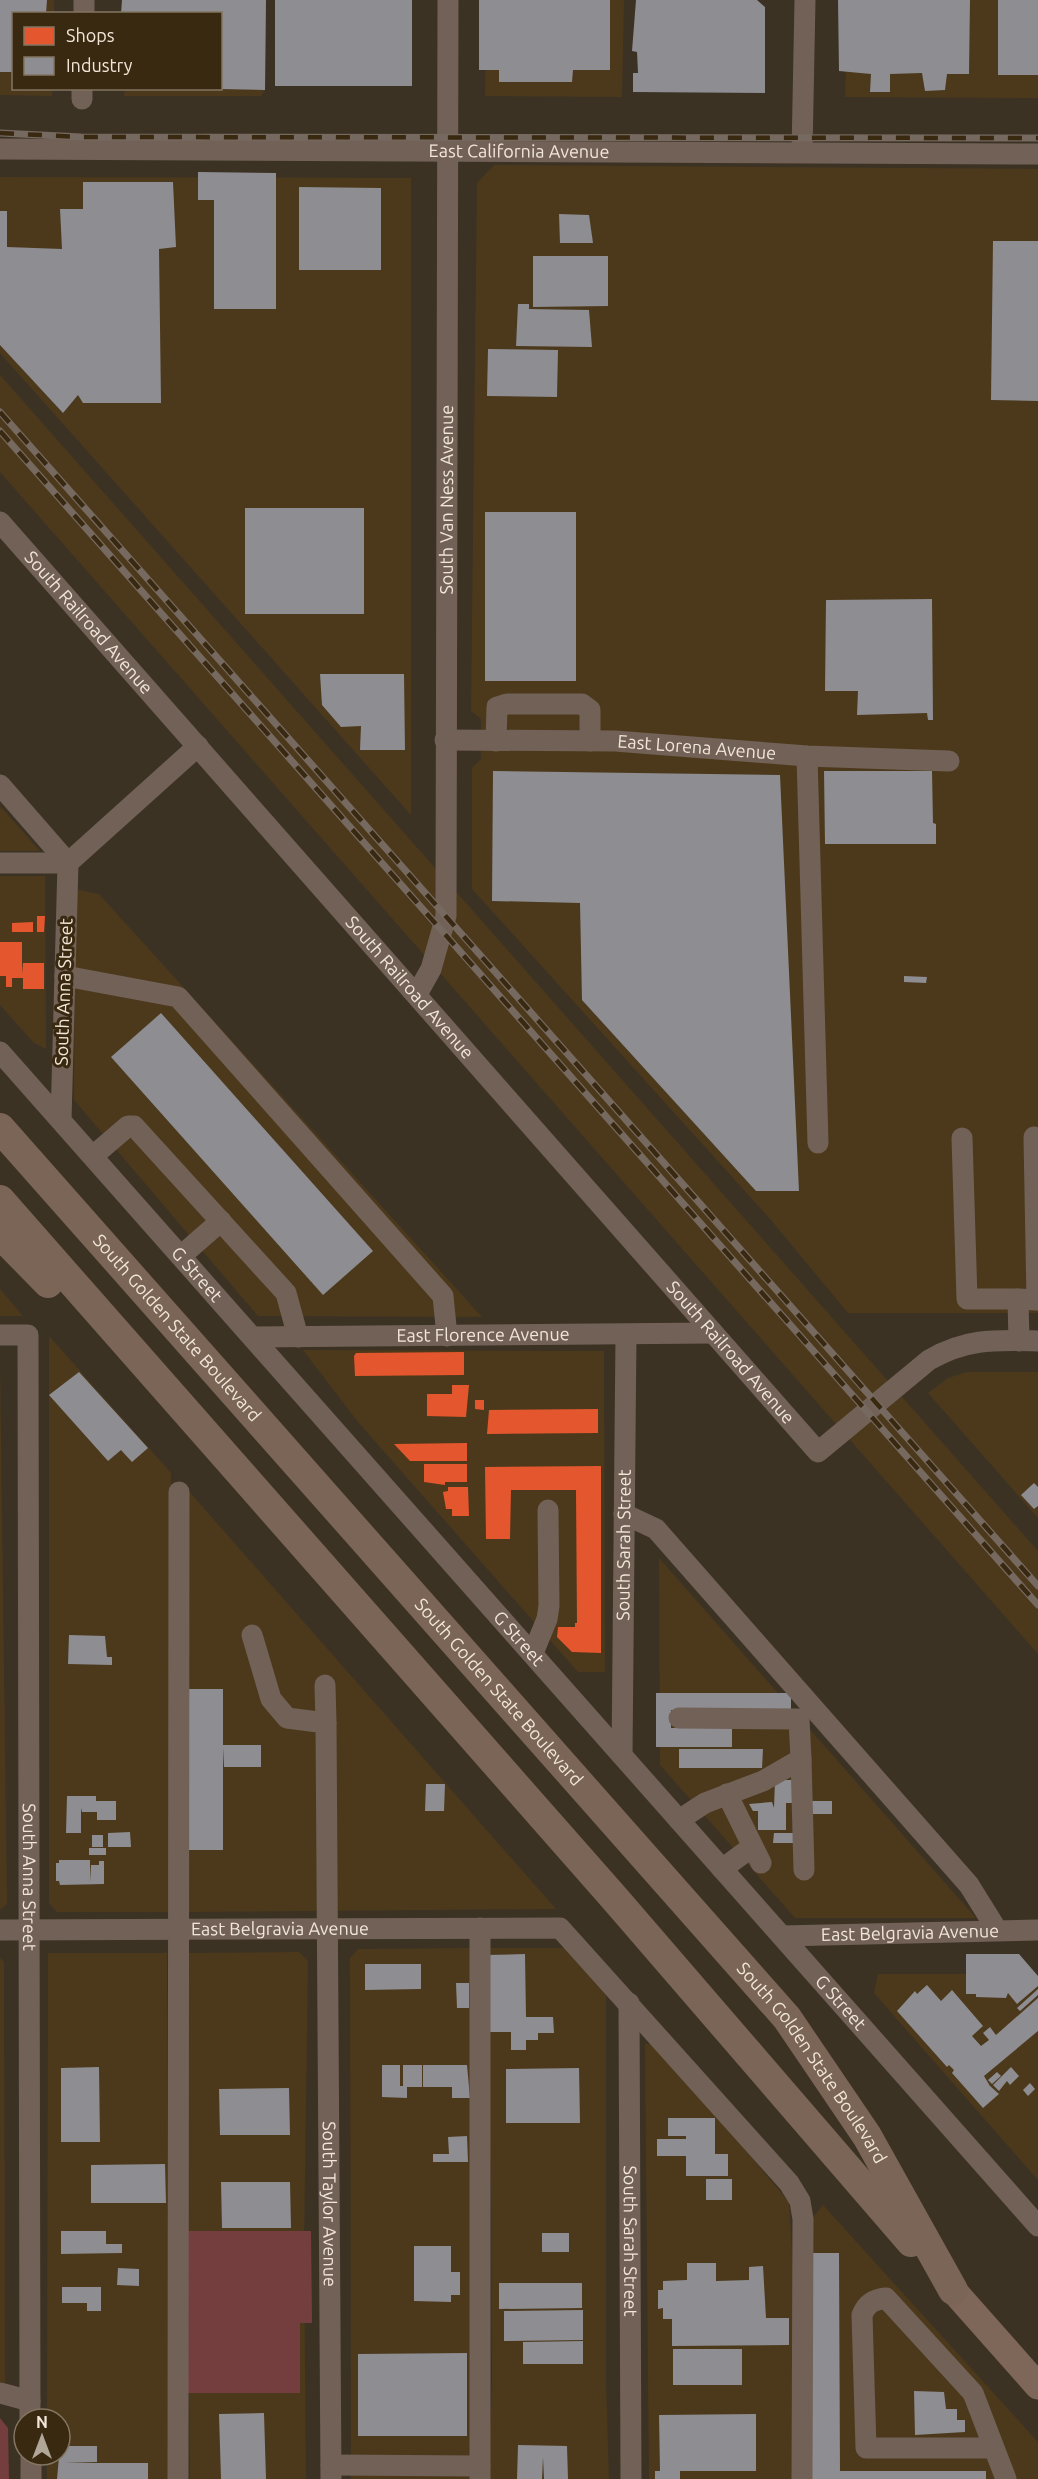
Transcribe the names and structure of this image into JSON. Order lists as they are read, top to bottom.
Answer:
{
  "streets": {
    "highway": ["South Golden State Boulevard"],
    "street": [
      "East California Avenue",
      "South Van Ness Avenue",
      "South Railroad Avenue",
      "East Lorena Avenue",
      "South Anna Street",
      "G Street",
      "East Florence Avenue",
      "South Sarah Street",
      "East Belgravia Avenue",
      "South Taylor Avenue"
    ]
  },
  "crossings": [
    ["East California Avenue", "South Van Ness Avenue"],
    ["South Van Ness Avenue", "South Railroad Avenue"],
    ["South Van Ness Avenue", "East Lorena Avenue"],
    ["South Railroad Avenue", "East Florence Avenue"],
    ["South Anna Street", "G Street"],
    ["South Anna Street", "East Belgravia Avenue"],
    ["G Street", "East Florence Avenue"],
    ["G Street", "South Sarah Street"],
    ["G Street", "East Belgravia Avenue"],
    ["East Florence Avenue", "South Sarah Street"],
    ["South Sarah Street", "East Belgravia Avenue"],
    ["East Belgravia Avenue", "South Taylor Avenue"]
  ],
  "legend": ["Shops", "Industry"],
  "north": "top"
}
